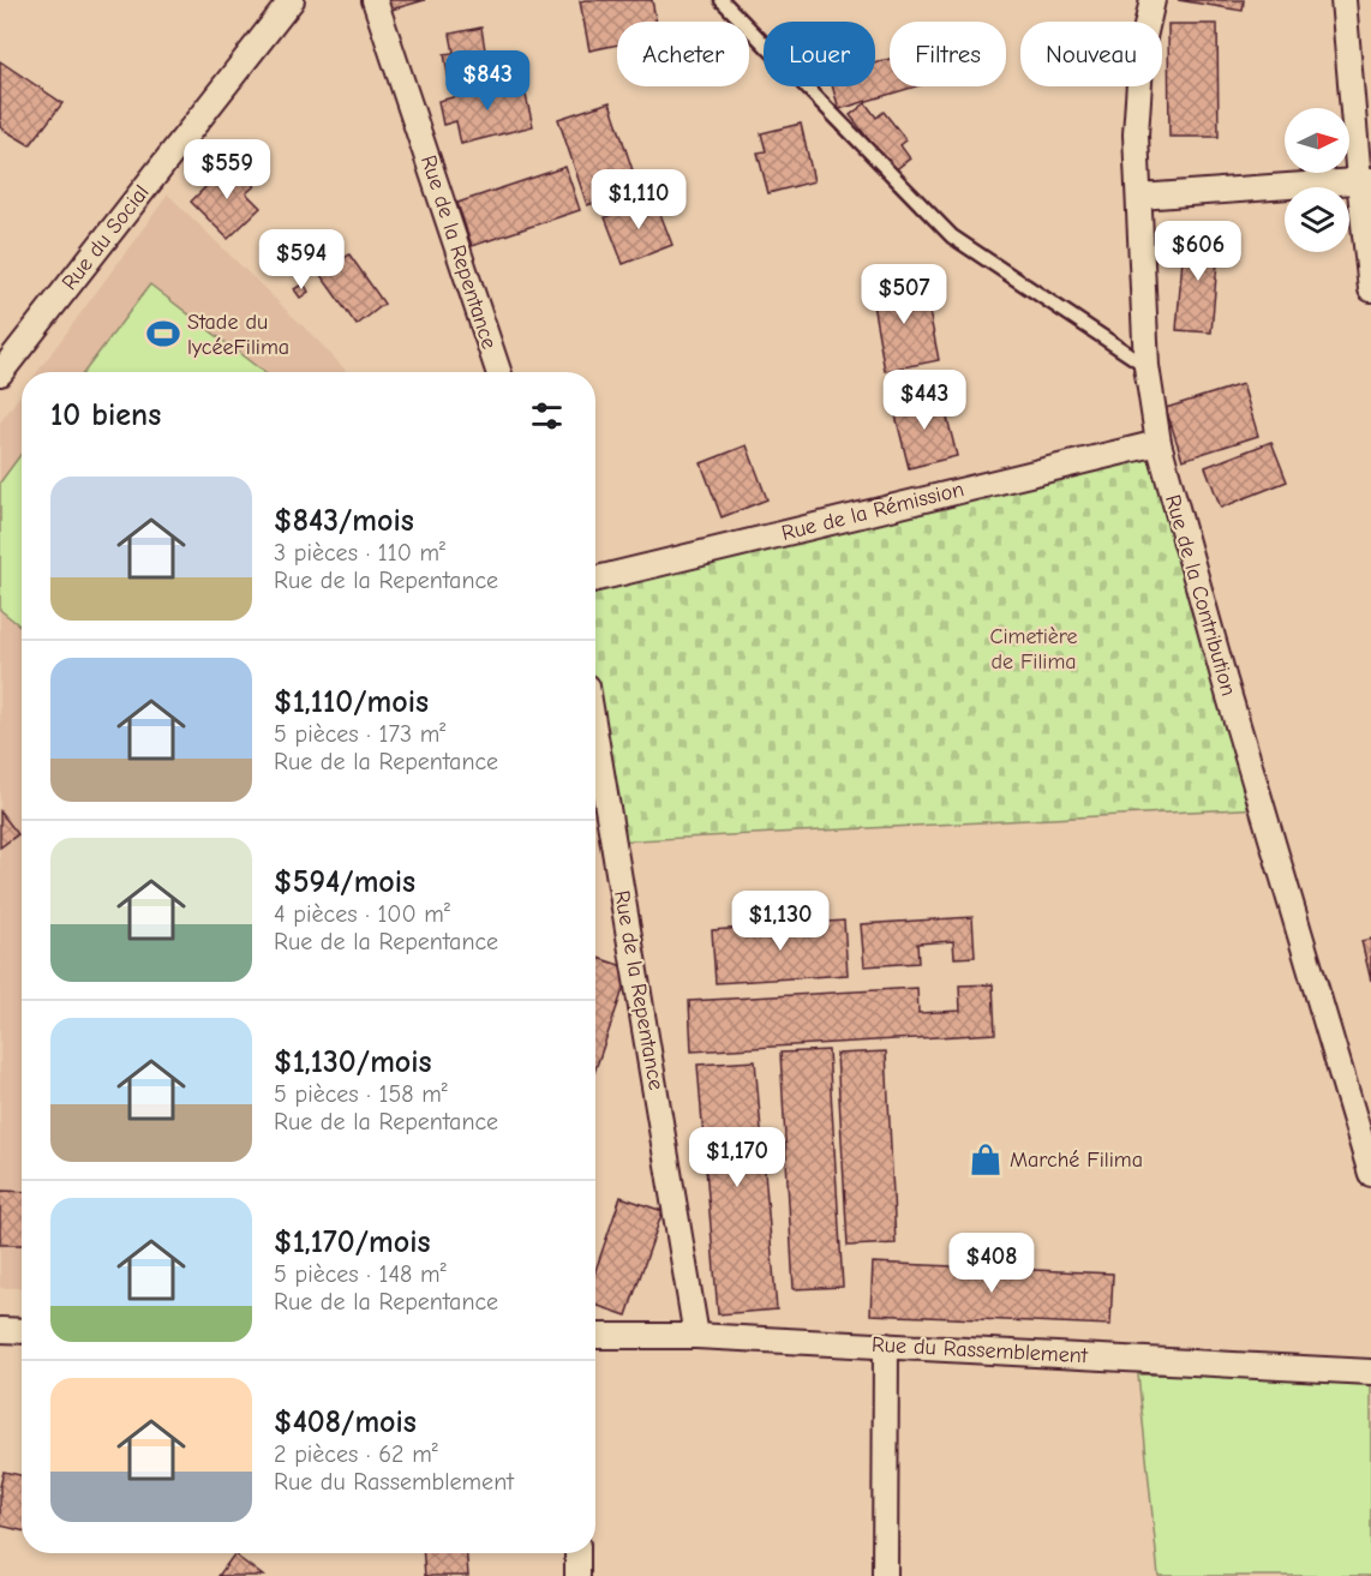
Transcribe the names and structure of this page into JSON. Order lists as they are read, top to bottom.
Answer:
{
  "streets": {
    "street": [
      "Rue du Social",
      "Rue de la Repentance",
      "Rue de la Rémission",
      "Rue de la Contribution",
      "Rue du Rassemblement"
    ]
  },
  "crossings": [
    ["Rue de la Repentance", "Rue du Rassemblement"],
    ["Rue de la Rémission", "Rue de la Contribution"]
  ],
  "parks": ["Cimetière de Filima"],
  "places": {
    "sports": ["Stade du lycéeFilima"],
    "shop": ["Marché Filima"]
  },
  "north": "right",
  "page": {
    "chip": [
      "Acheter",
      "Louer",
      "Filtres",
      "Nouveau"
    ],
    "price": [
      "$843",
      "$559",
      "$1,110",
      "$606",
      "$594",
      "$507",
      "$443",
      "$1,130",
      "$1,170",
      "$408"
    ],
    "heading": "10 biens",
    "list": [
      {
        "name": "$843/mois",
        "note": "3 pièces · 110 m² · Rue de la Repentance"
      },
      {
        "name": "$1,110/mois",
        "note": "5 pièces · 173 m² · Rue de la Repentance"
      },
      {
        "name": "$594/mois",
        "note": "4 pièces · 100 m² · Rue de la Repentance"
      },
      {
        "name": "$1,130/mois",
        "note": "5 pièces · 158 m² · Rue de la Repentance"
      },
      {
        "name": "$1,170/mois",
        "note": "5 pièces · 148 m² · Rue de la Repentance"
      },
      {
        "name": "$408/mois",
        "note": "2 pièces · 62 m² · Rue du Rassemblement"
      }
    ]
  }
}
